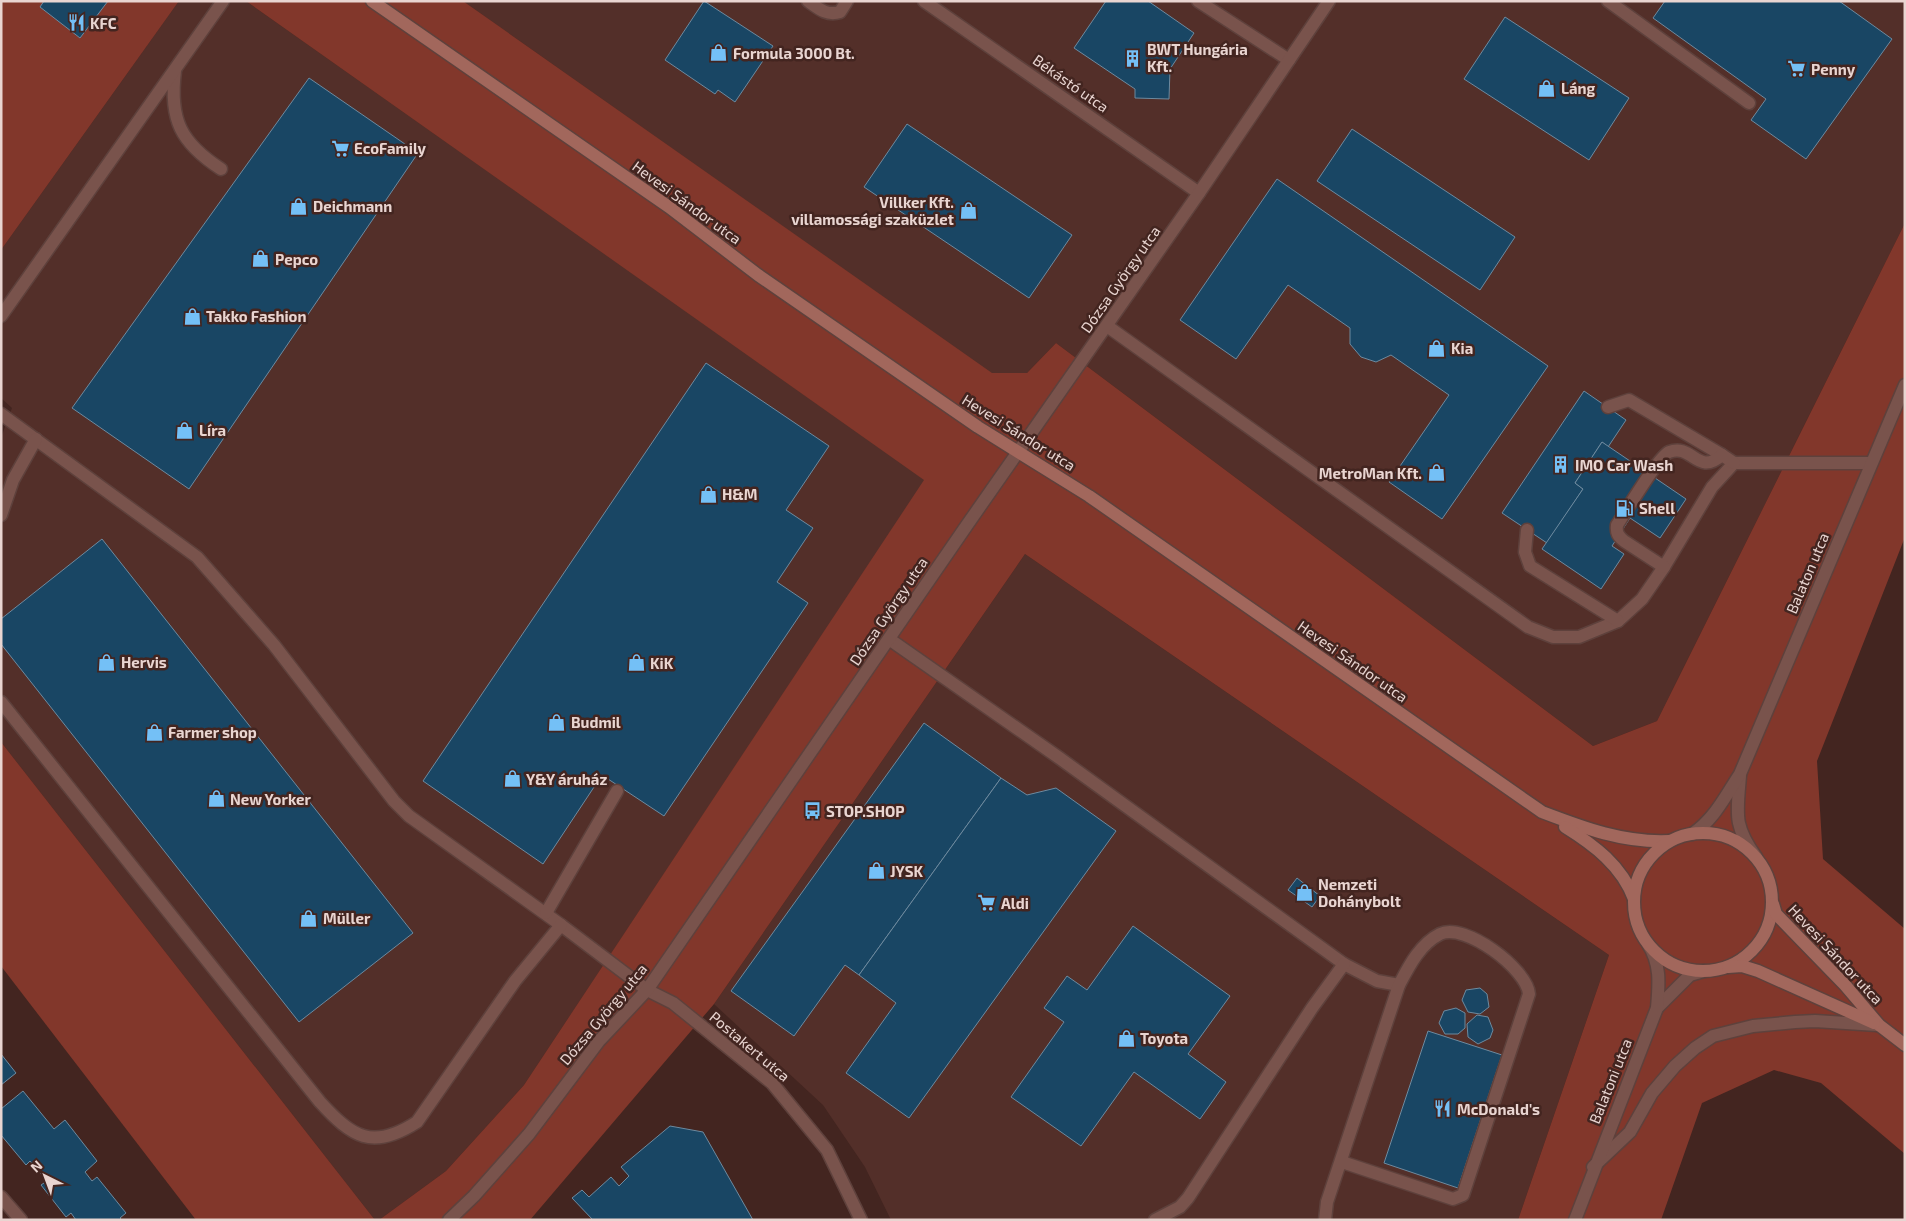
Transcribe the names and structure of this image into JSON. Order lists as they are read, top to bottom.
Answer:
{
  "streets": {
    "main road": ["Hevesi Sándor utca"],
    "street": [
      "Békástó utca",
      "Dózsa György utca",
      "Balaton utca",
      "Postakert utca",
      "Balatoni utca"
    ]
  },
  "crossings": [
    ["Békástó utca", "Dózsa György utca"],
    ["Hevesi Sándor utca", "Dózsa György utca"],
    ["Hevesi Sándor utca", "Balatoni utca"],
    ["Dózsa György utca", "Postakert utca"]
  ],
  "places": {
    "restaurant": ["KFC", "McDonald's"],
    "shop": [
      "Formula 3000 Bt.",
      "Láng",
      "Deichmann",
      "Villker Kft. villamossági szaküzlet",
      "Pepco",
      "Takko Fashion",
      "Kia",
      "Líra",
      "MetroMan Kft.",
      "H&M",
      "Hervis",
      "KiK",
      "Budmil",
      "Farmer shop",
      "Y&Y áruház",
      "New Yorker",
      "JYSK",
      "Nemzeti Dohánybolt",
      "Müller",
      "Toyota"
    ],
    "building": ["BWT Hungária Kft.", "IMO Car Wash"],
    "supermarket": ["Penny", "EcoFamily", "Aldi"],
    "fuel station": ["Shell"],
    "bus stop": ["STOP.SHOP"]
  },
  "north": "top left"
}
